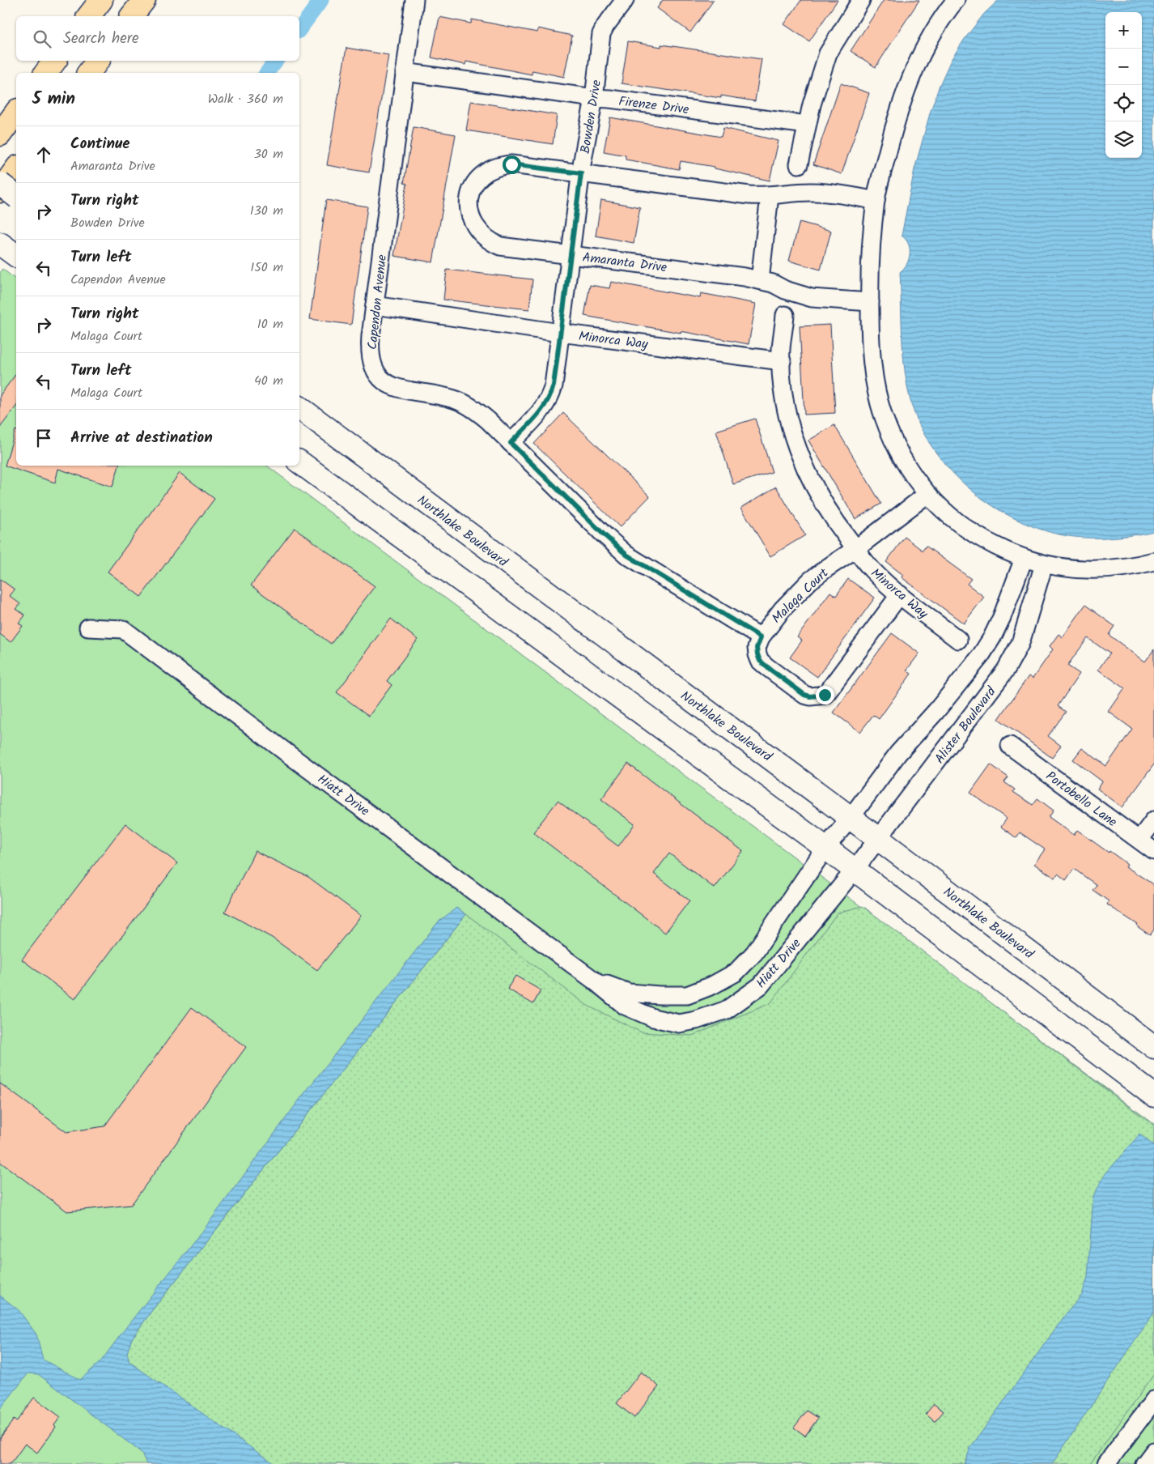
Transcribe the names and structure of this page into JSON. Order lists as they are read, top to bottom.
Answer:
{
  "streets": {
    "main road": ["Northlake Boulevard"],
    "street": [
      "Firenze Drive",
      "Bowden Drive",
      "Amaranta Drive",
      "Capendon Avenue",
      "Minorca Way",
      "Malaga Court",
      "Alister Boulevard",
      "Hiatt Drive",
      "Portobello Lane"
    ]
  },
  "crossings": [
    ["Firenze Drive", "Bowden Drive"],
    ["Firenze Drive", "Capendon Avenue"],
    ["Bowden Drive", "Amaranta Drive"],
    ["Bowden Drive", "Capendon Avenue"],
    ["Bowden Drive", "Minorca Way"],
    ["Capendon Avenue", "Minorca Way"],
    ["Capendon Avenue", "Malaga Court"],
    ["Minorca Way", "Malaga Court"],
    ["Northlake Boulevard", "Alister Boulevard"],
    ["Alister Boulevard", "Hiatt Drive"]
  ],
  "page": {
    "map_buttons": ["+", "−"],
    "search": "Search here",
    "heading": ["5 min", "Walk · 360 m"],
    "list": [
      ["Continue", "Amaranta Drive", "30 m"],
      ["Turn right", "Bowden Drive", "130 m"],
      ["Turn left", "Capendon Avenue", "150 m"],
      ["Turn right", "Malaga Court", "10 m"],
      ["Turn left", "Malaga Court", "40 m"],
      "Arrive at destination"
    ]
  }
}
